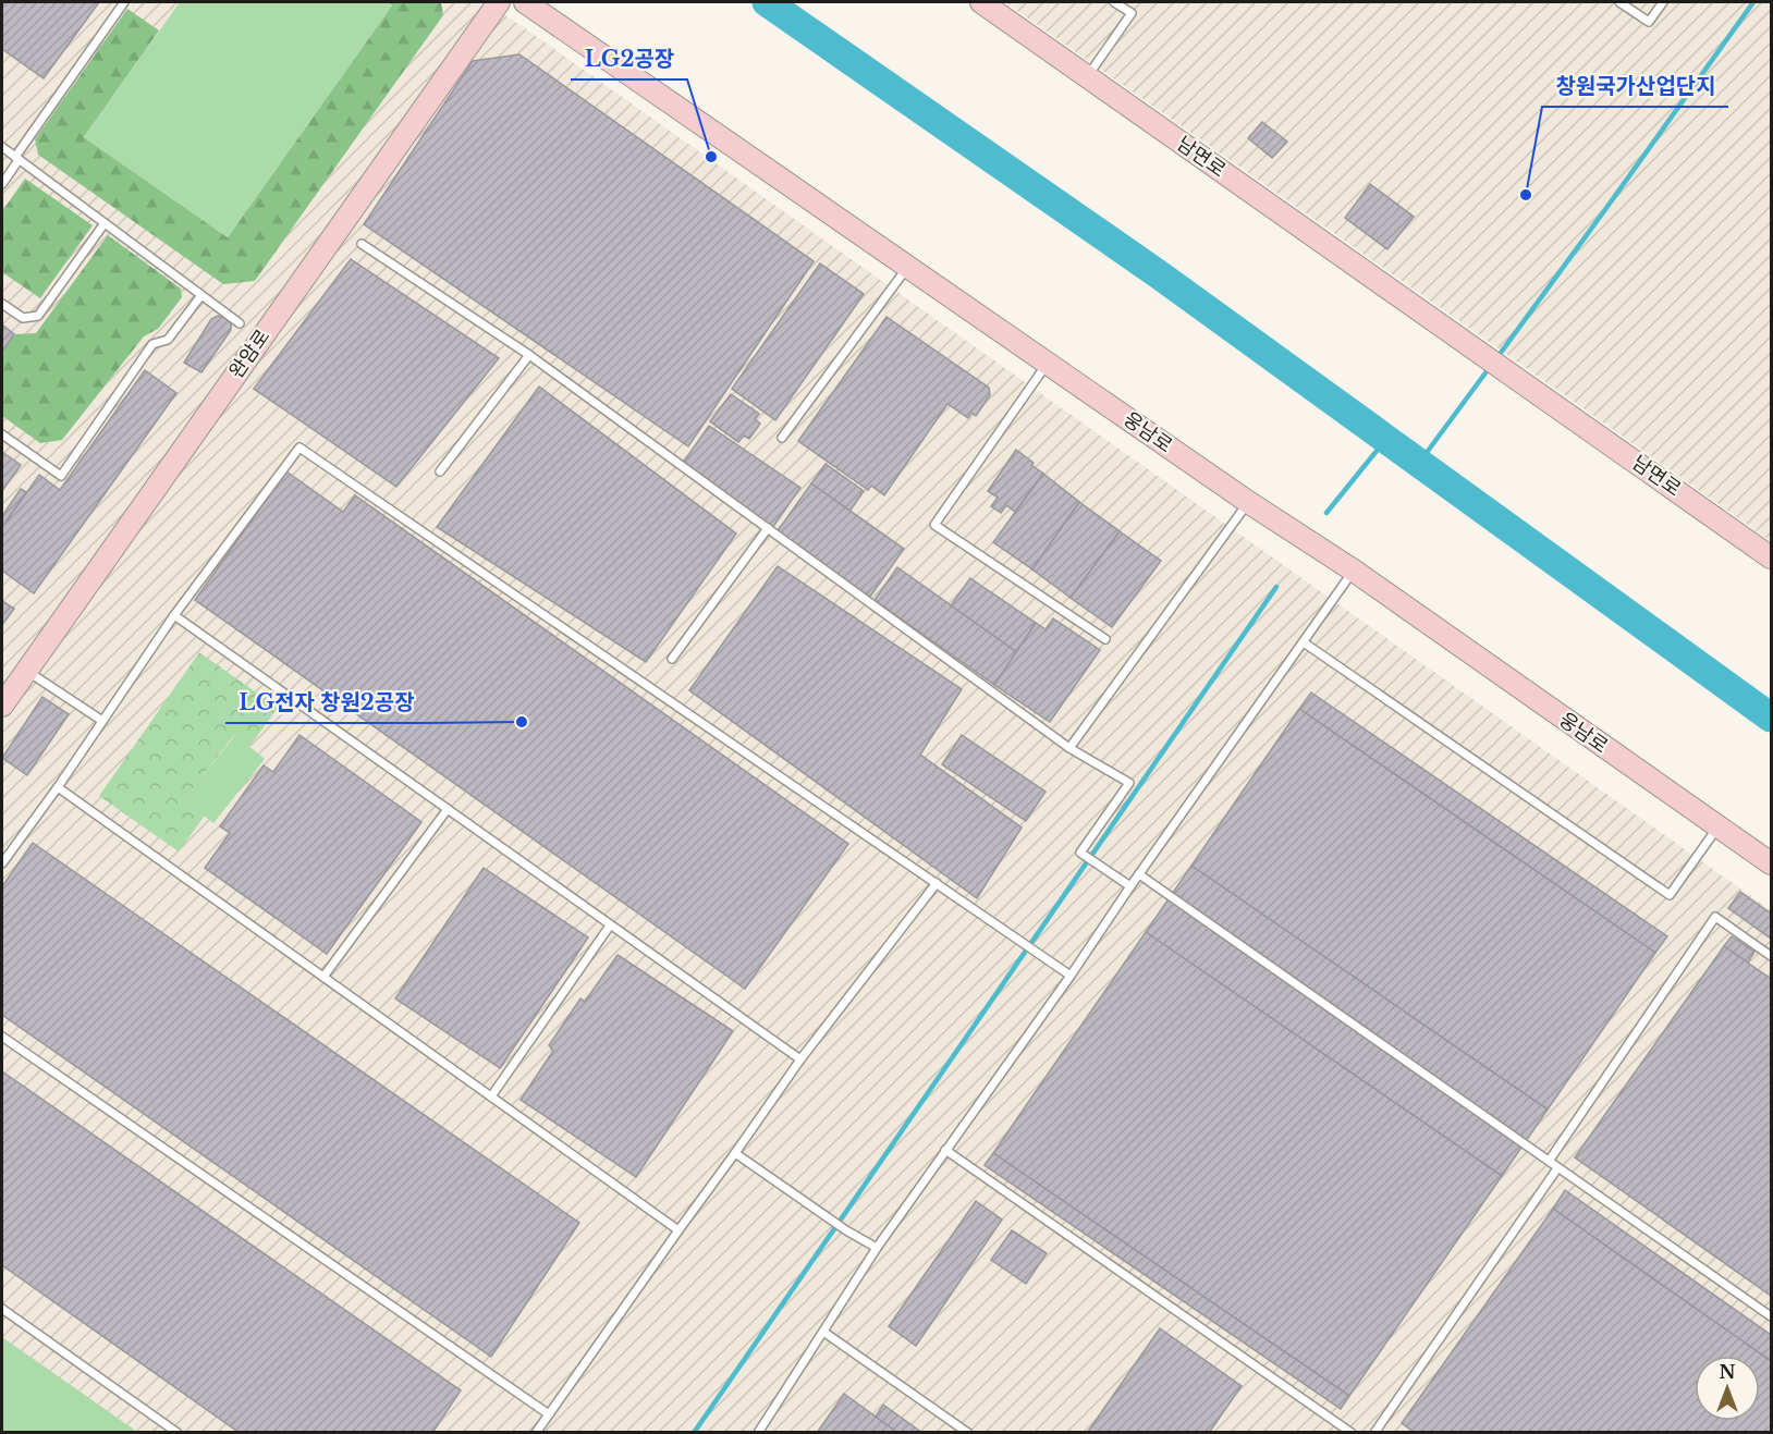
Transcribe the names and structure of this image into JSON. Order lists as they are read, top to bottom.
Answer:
{
  "streets": {
    "street": ["남면로", "완암로", "웅남로"]
  },
  "places": ["LG2공장", "창원국가산업단지", "LG전자 창원2공장"],
  "north": "top"
}
